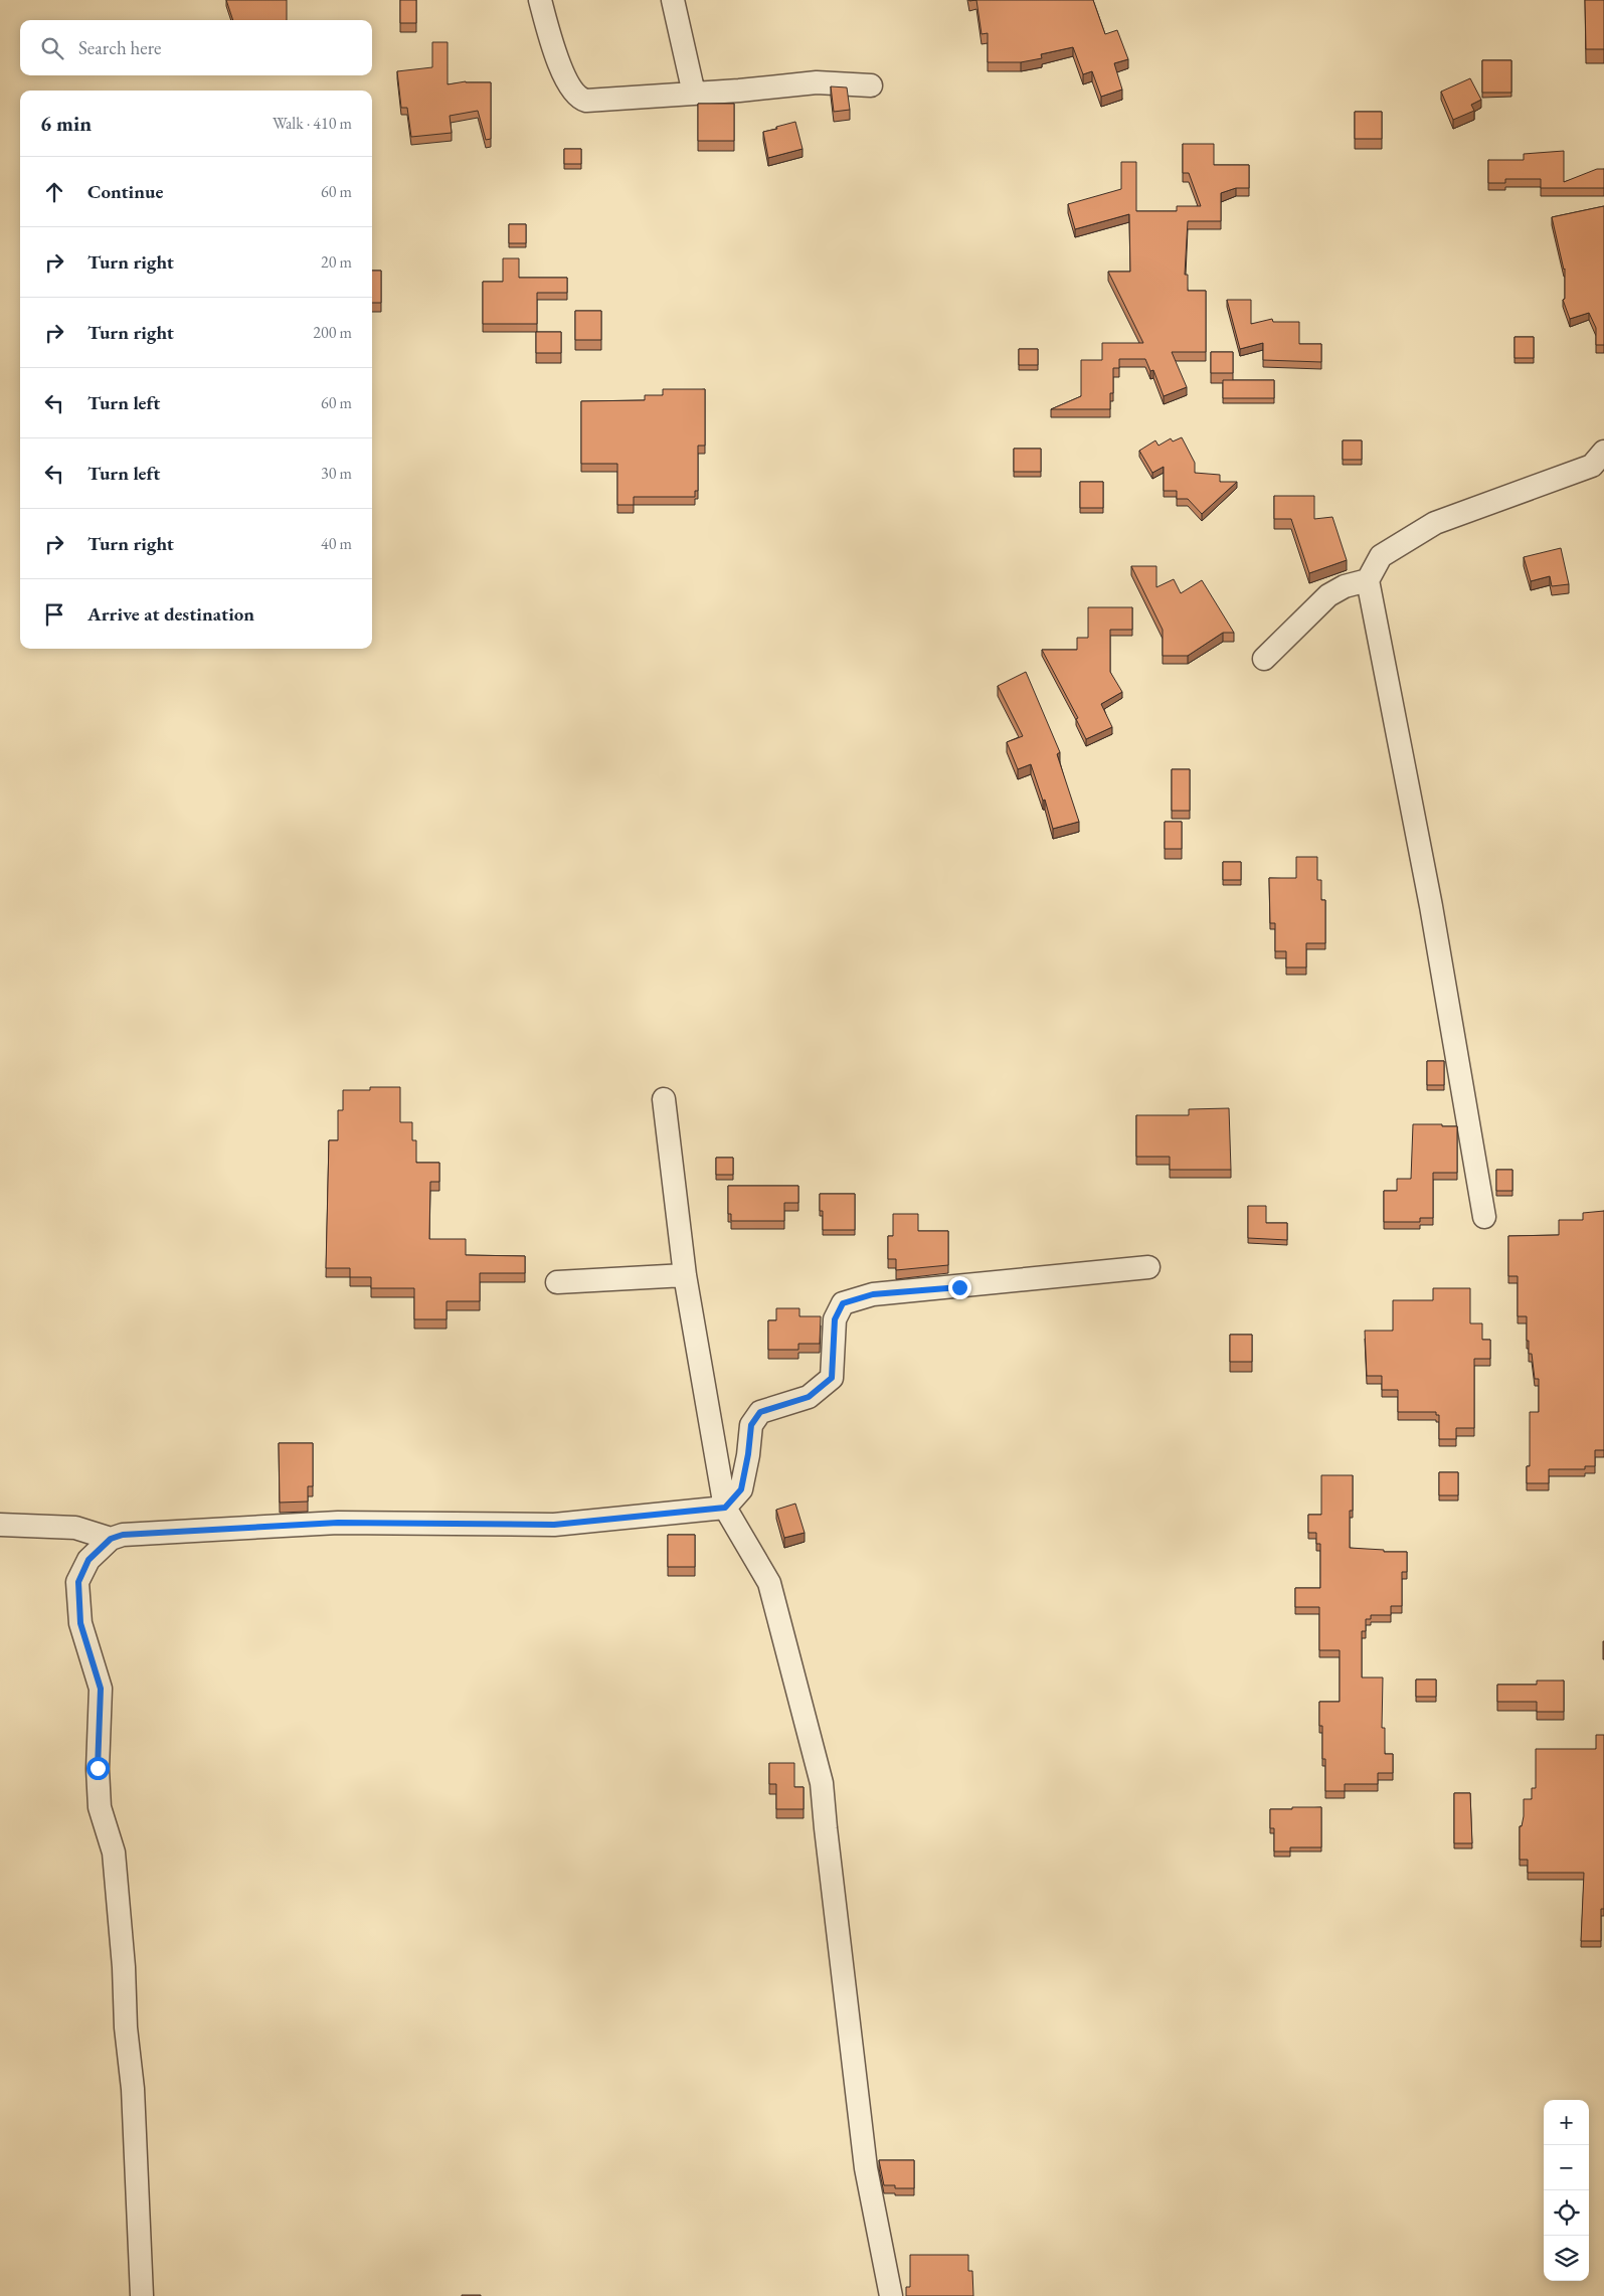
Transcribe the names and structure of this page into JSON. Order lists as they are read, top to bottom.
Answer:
{
  "page": {
    "search": "Search here",
    "heading": ["6 min", "Walk · 410 m"],
    "list": [
      ["Continue", "60 m"],
      ["Turn right", "20 m"],
      ["Turn right", "200 m"],
      ["Turn left", "60 m"],
      ["Turn left", "30 m"],
      ["Turn right", "40 m"],
      "Arrive at destination"
    ],
    "map_buttons": ["+", "−"]
  }
}
